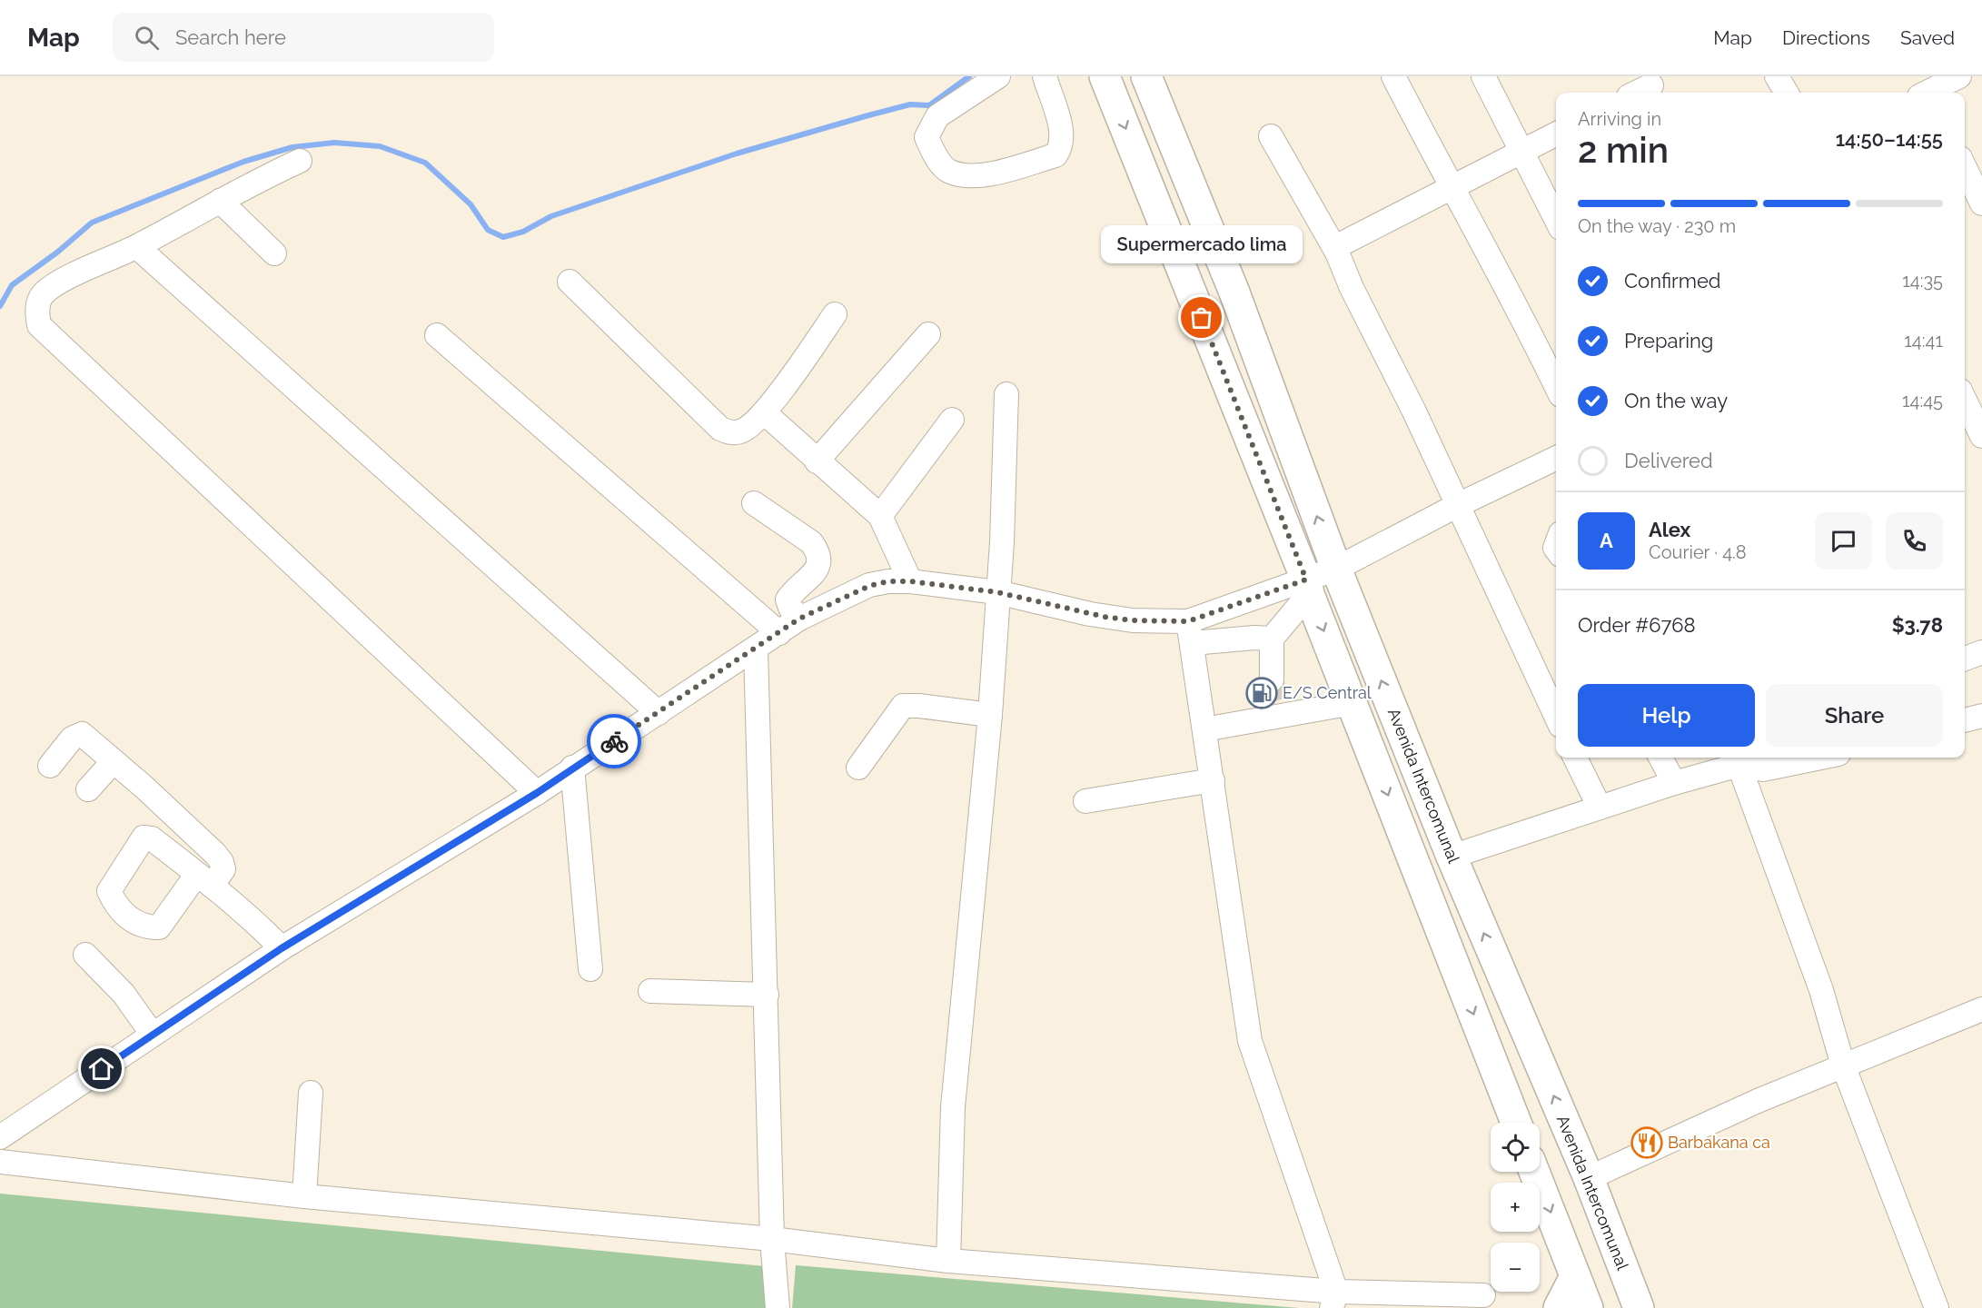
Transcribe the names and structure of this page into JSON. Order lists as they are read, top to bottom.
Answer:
{
  "streets": {
    "main road": ["Avenida Intercomunal"]
  },
  "places": {
    "other": ["Supermercado lima"],
    "fuel station": ["E/S Central"],
    "restaurant": ["Barbakana ca"]
  },
  "page": {
    "header": "Map",
    "search": "Search here",
    "nav": ["Map", "Directions", "Saved"],
    "heading": ["2 min", "Arriving in", "14:50–14:55"],
    "panel": [
      "Alex",
      "Courier · 4.8",
      "Order #6768",
      "$3.78"
    ],
    "bar": "On the way · 230 m",
    "bubble": "Supermercado lima",
    "list": [
      ["Confirmed", "14:35"],
      ["Preparing", "14:41"],
      ["On the way", "14:45"],
      "Delivered"
    ],
    "round": "A",
    "buttons": ["Help", "Share"],
    "map_buttons": ["+", "−"]
  }
}
